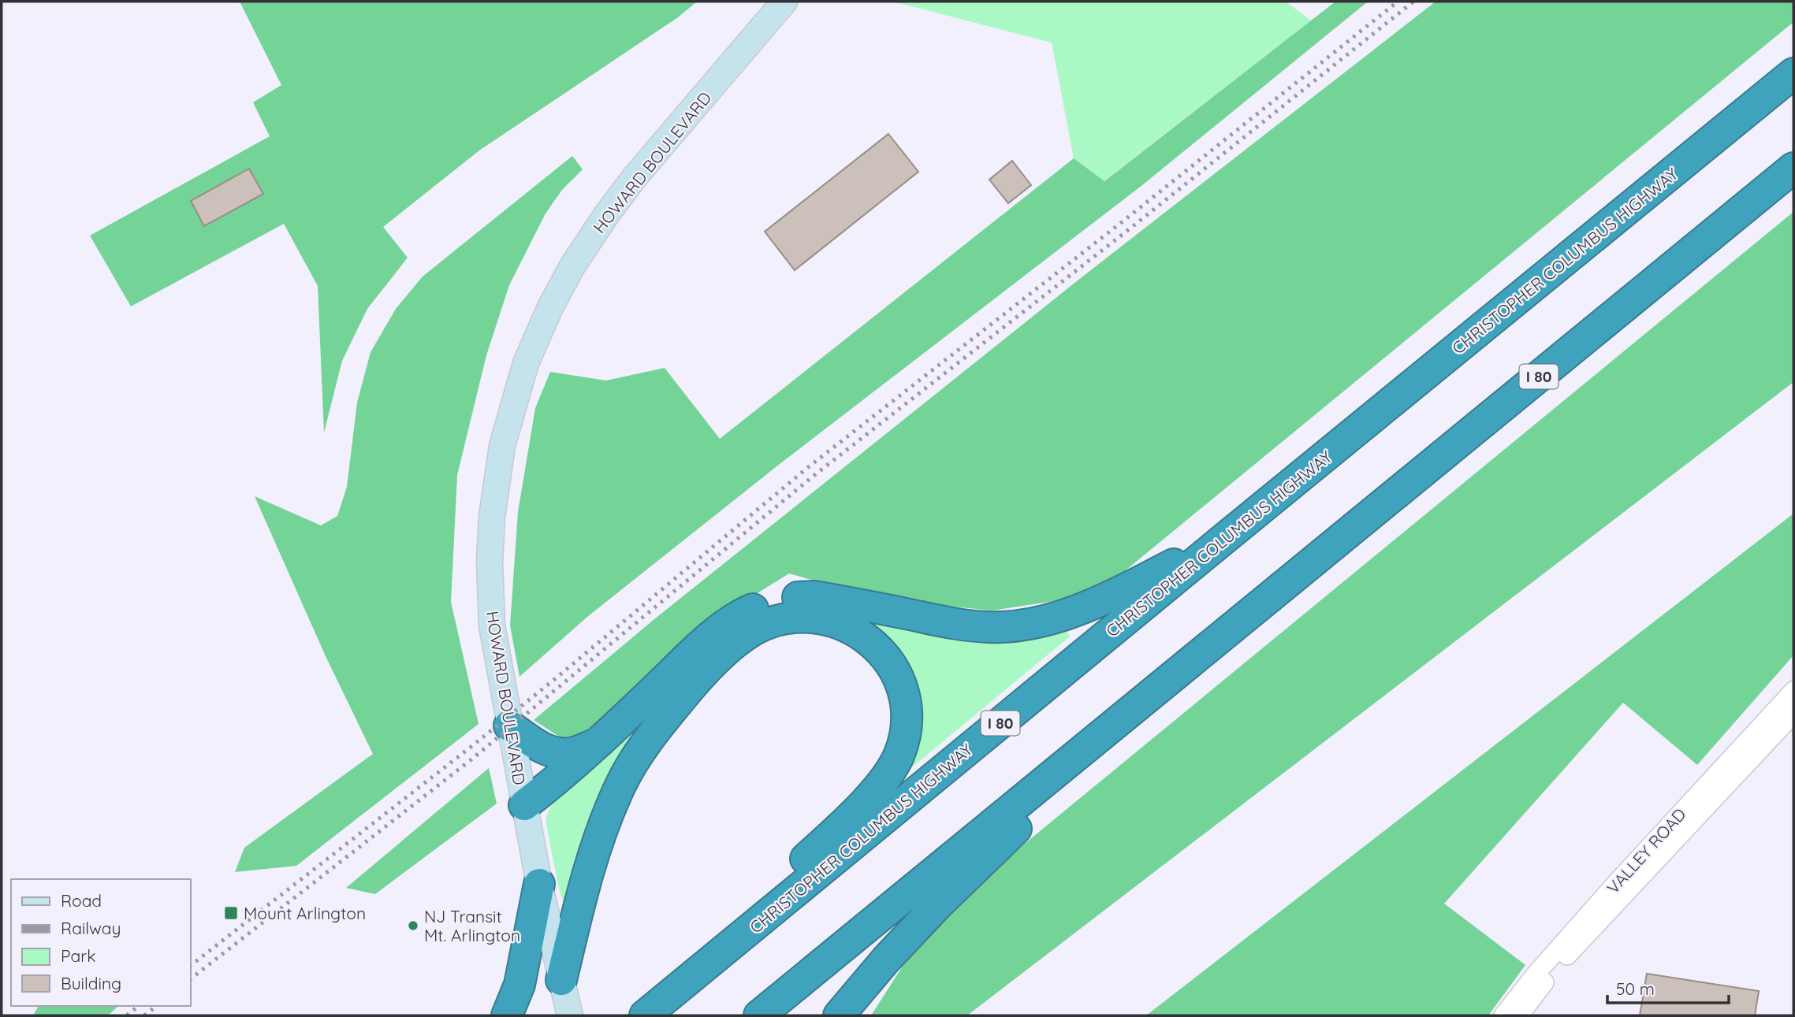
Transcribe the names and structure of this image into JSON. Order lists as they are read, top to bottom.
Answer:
{
  "streets": {
    "highway": ["CHRISTOPHER COLUMBUS HIGHWAY", "I 80"],
    "main road": ["HOWARD BOULEVARD"],
    "street": ["VALLEY ROAD"]
  },
  "places": {
    "transit": ["Mount Arlington"],
    "other": ["NJ Transit Mt. Arlington"]
  },
  "legend": [
    "Road",
    "Railway",
    "Park",
    "Building"
  ],
  "scale_bar": "50 m"
}
